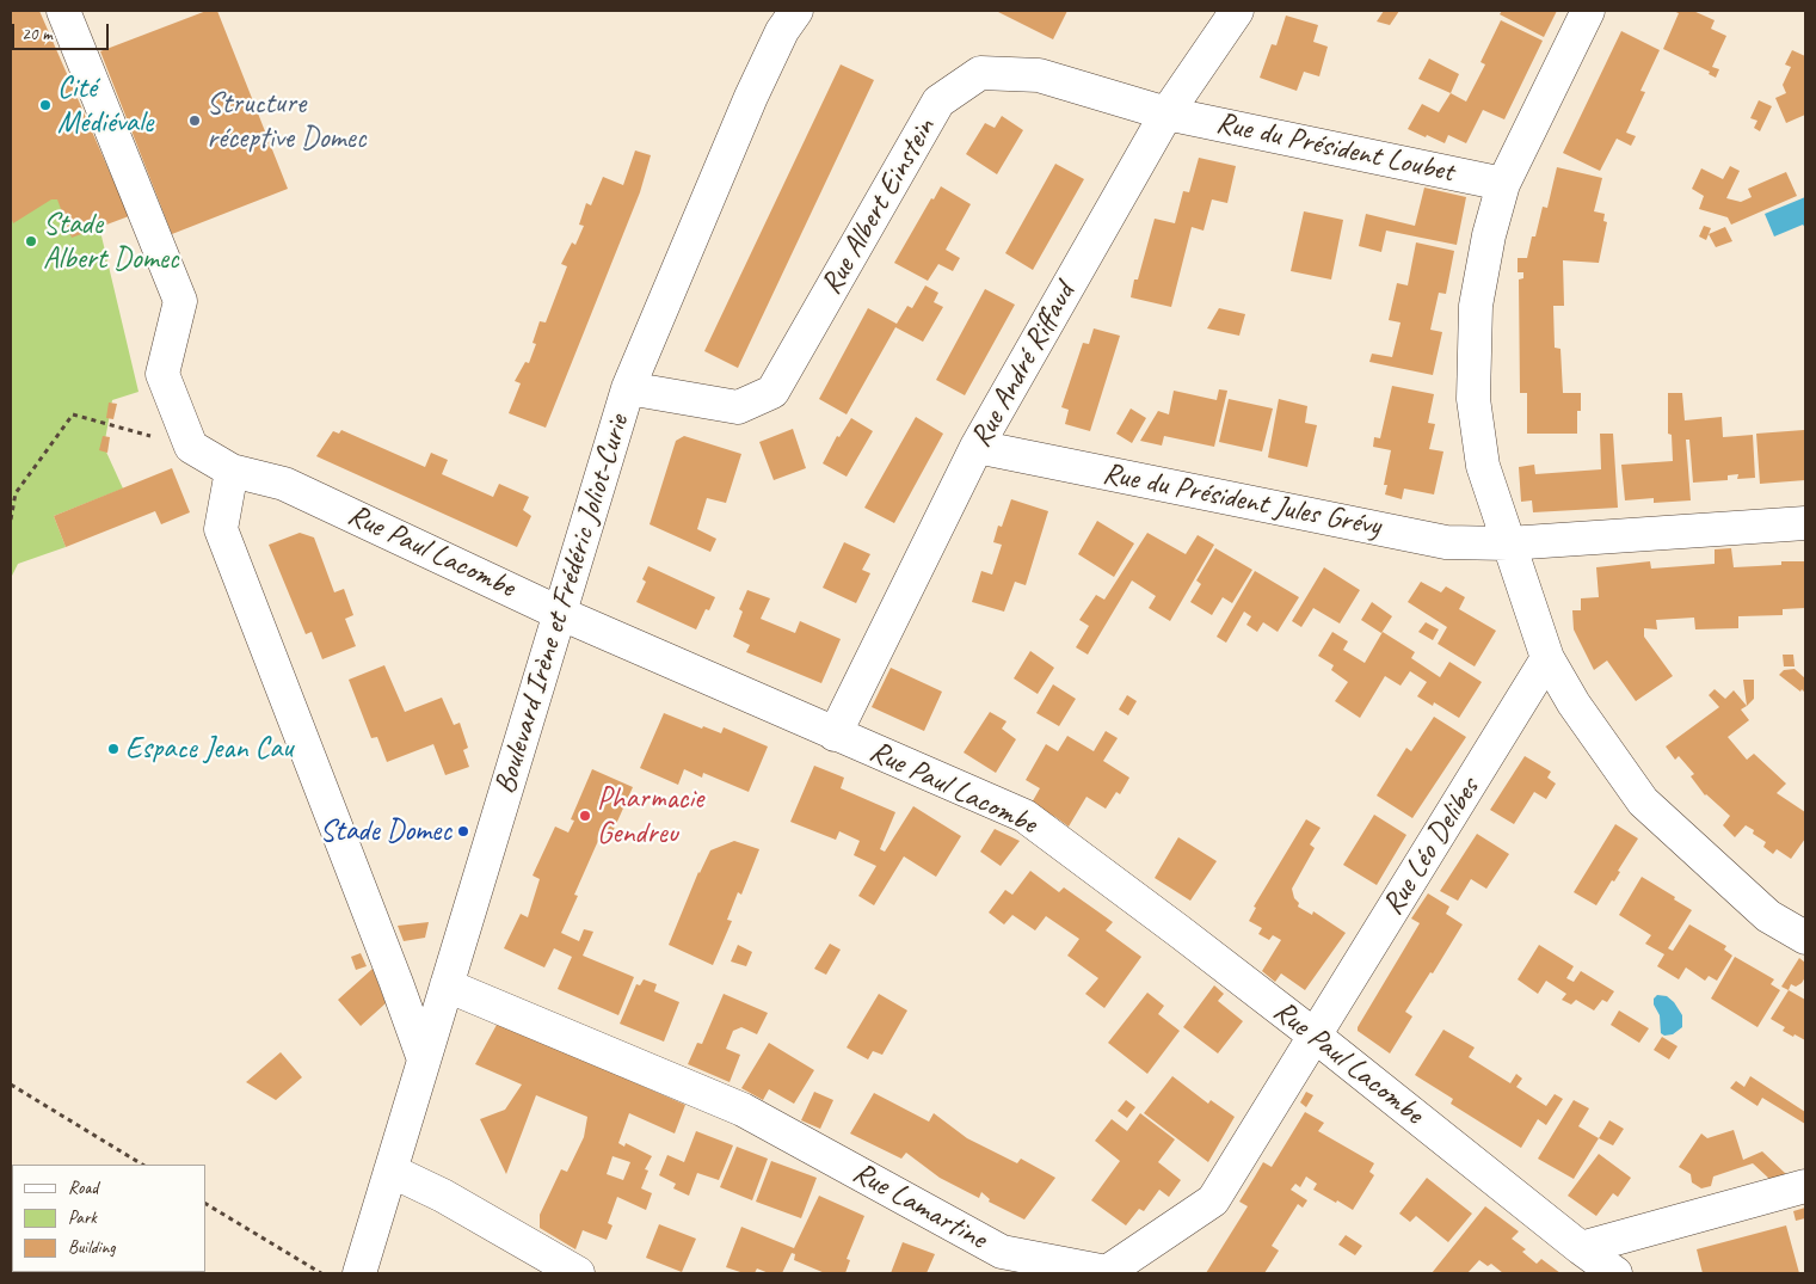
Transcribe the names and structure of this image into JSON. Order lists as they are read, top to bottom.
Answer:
{
  "streets": {
    "street": [
      "Rue du Président Loubet",
      "Rue Albert Einstein",
      "Rue André Riffaud",
      "Rue du Président Jules Grévy",
      "Rue Paul Lacombe",
      "Boulevard Irène et Frédéric Joliot-Curie",
      "Rue Léo Delibes",
      "Rue Lamartine"
    ]
  },
  "crossings": [
    ["Rue du Président Loubet", "Rue Albert Einstein"],
    ["Rue du Président Loubet", "Rue André Riffaud"],
    ["Rue Albert Einstein", "Rue André Riffaud"],
    ["Rue Albert Einstein", "Boulevard Irène et Frédéric Joliot-Curie"],
    ["Rue André Riffaud", "Rue du Président Jules Grévy"],
    ["Rue André Riffaud", "Rue Paul Lacombe"],
    ["Rue Paul Lacombe", "Boulevard Irène et Frédéric Joliot-Curie"],
    ["Rue Paul Lacombe", "Rue Léo Delibes"],
    ["Rue Paul Lacombe", "Rue Lamartine"],
    ["Boulevard Irène et Frédéric Joliot-Curie", "Rue Lamartine"],
    ["Rue Léo Delibes", "Rue Lamartine"]
  ],
  "places": [
    "Cité Médiévale",
    "Structure réceptive Domec",
    "Stade Albert Domec",
    "Espace Jean Cau",
    "Pharmacie Gendreu",
    "Stade Domec"
  ],
  "legend": ["Road", "Park", "Building"],
  "scale_bar": "20 m"
}
